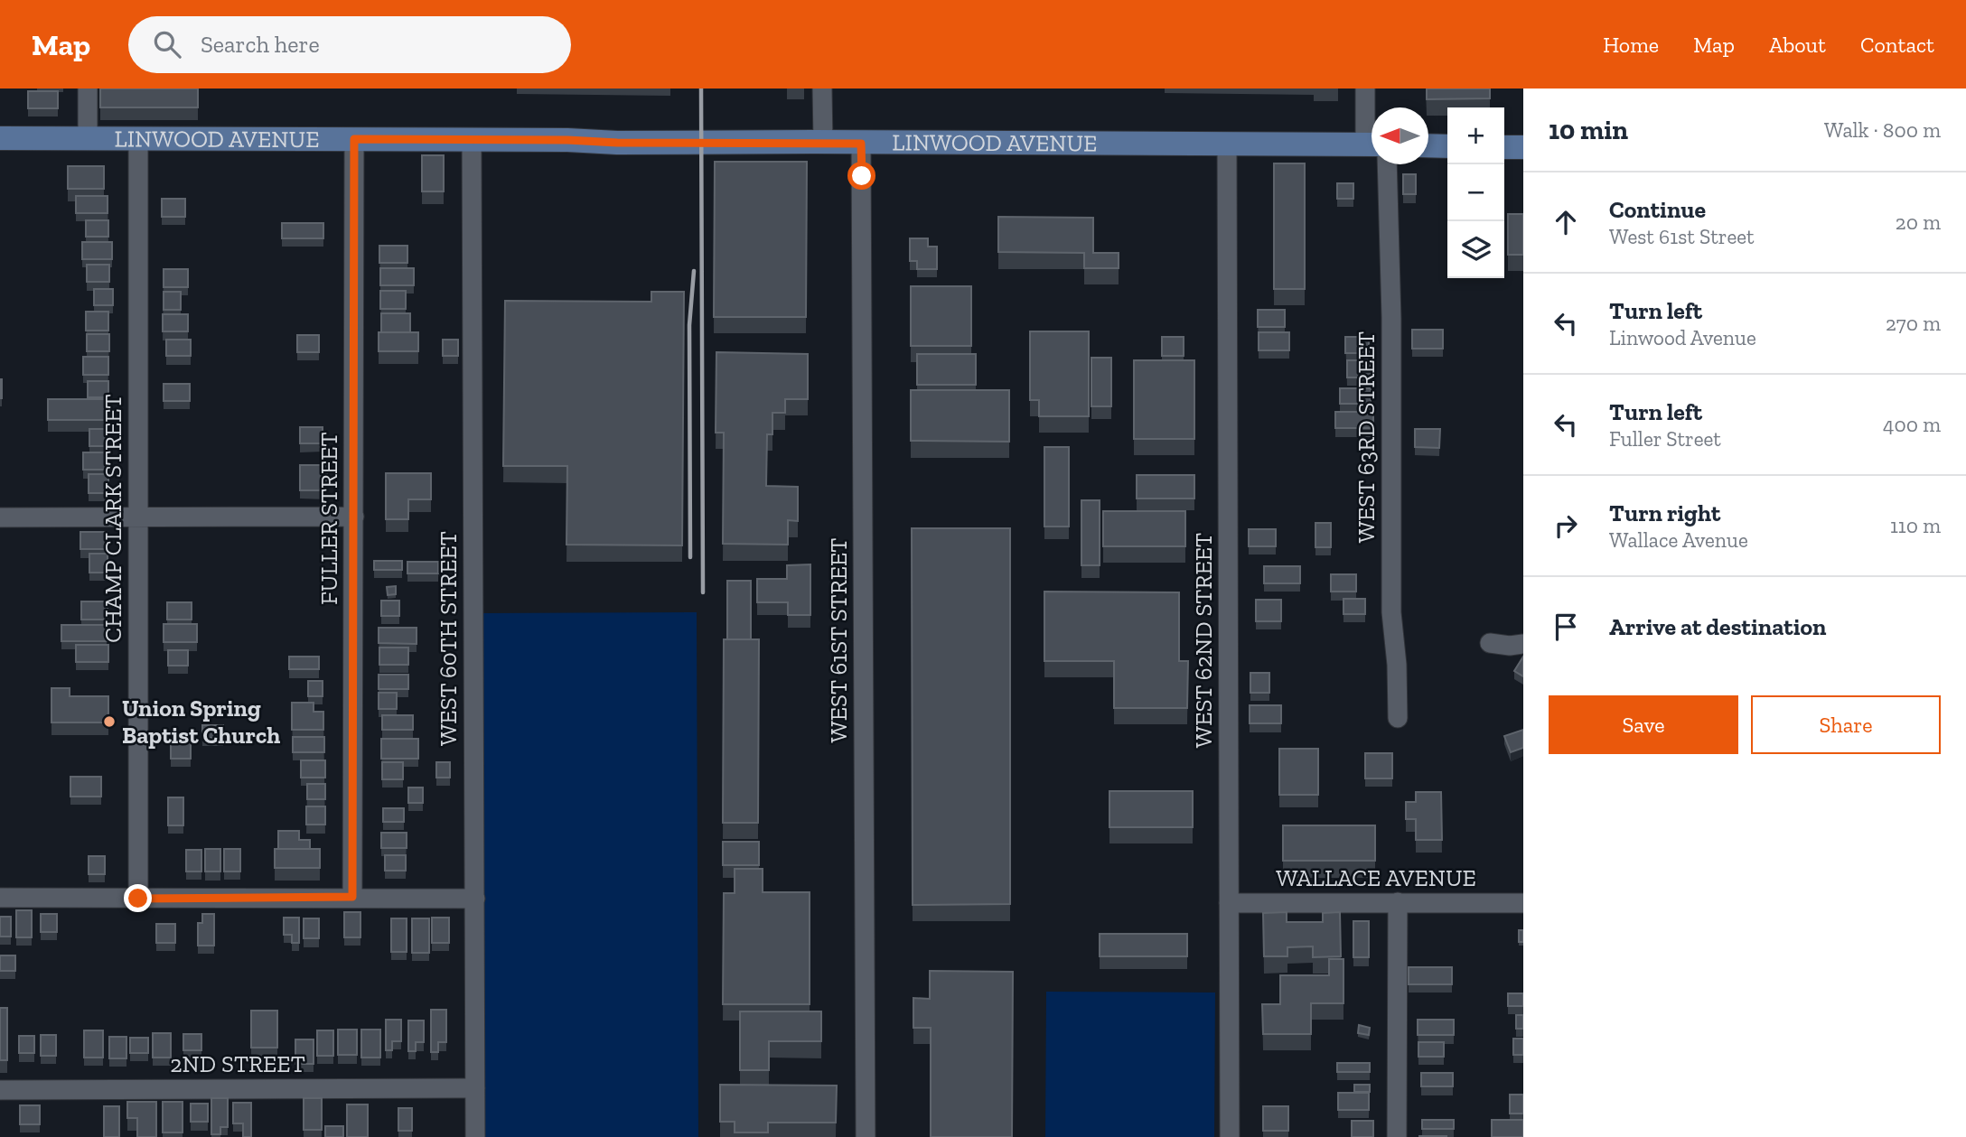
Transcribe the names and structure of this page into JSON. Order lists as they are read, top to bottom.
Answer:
{
  "streets": {
    "main road": ["LINWOOD AVENUE"],
    "street": [
      "WEST 63RD STREET",
      "CHAMP CLARK STREET",
      "FULLER STREET",
      "WEST 60TH STREET",
      "WEST 61ST STREET",
      "WEST 62ND STREET",
      "WALLACE AVENUE",
      "2ND STREET"
    ]
  },
  "crossings": [
    ["LINWOOD AVENUE", "CHAMP CLARK STREET"],
    ["LINWOOD AVENUE", "FULLER STREET"],
    ["LINWOOD AVENUE", "WEST 60TH STREET"],
    ["LINWOOD AVENUE", "WEST 61ST STREET"],
    ["LINWOOD AVENUE", "WEST 62ND STREET"],
    ["WEST 60TH STREET", "2ND STREET"],
    ["WEST 62ND STREET", "WALLACE AVENUE"]
  ],
  "places": ["Union Spring Baptist Church"],
  "north": "left",
  "page": {
    "header": "Map",
    "search": "Search here",
    "nav": [
      "Home",
      "Map",
      "About",
      "Contact"
    ],
    "heading": ["10 min", "Walk · 800 m"],
    "map_buttons": ["+", "−"],
    "list": [
      ["Continue", "West 61st Street", "20 m"],
      ["Turn left", "Linwood Avenue", "270 m"],
      ["Turn left", "Fuller Street", "400 m"],
      ["Turn right", "Wallace Avenue", "110 m"],
      "Arrive at destination"
    ],
    "buttons": ["Save", "Share"]
  }
}
